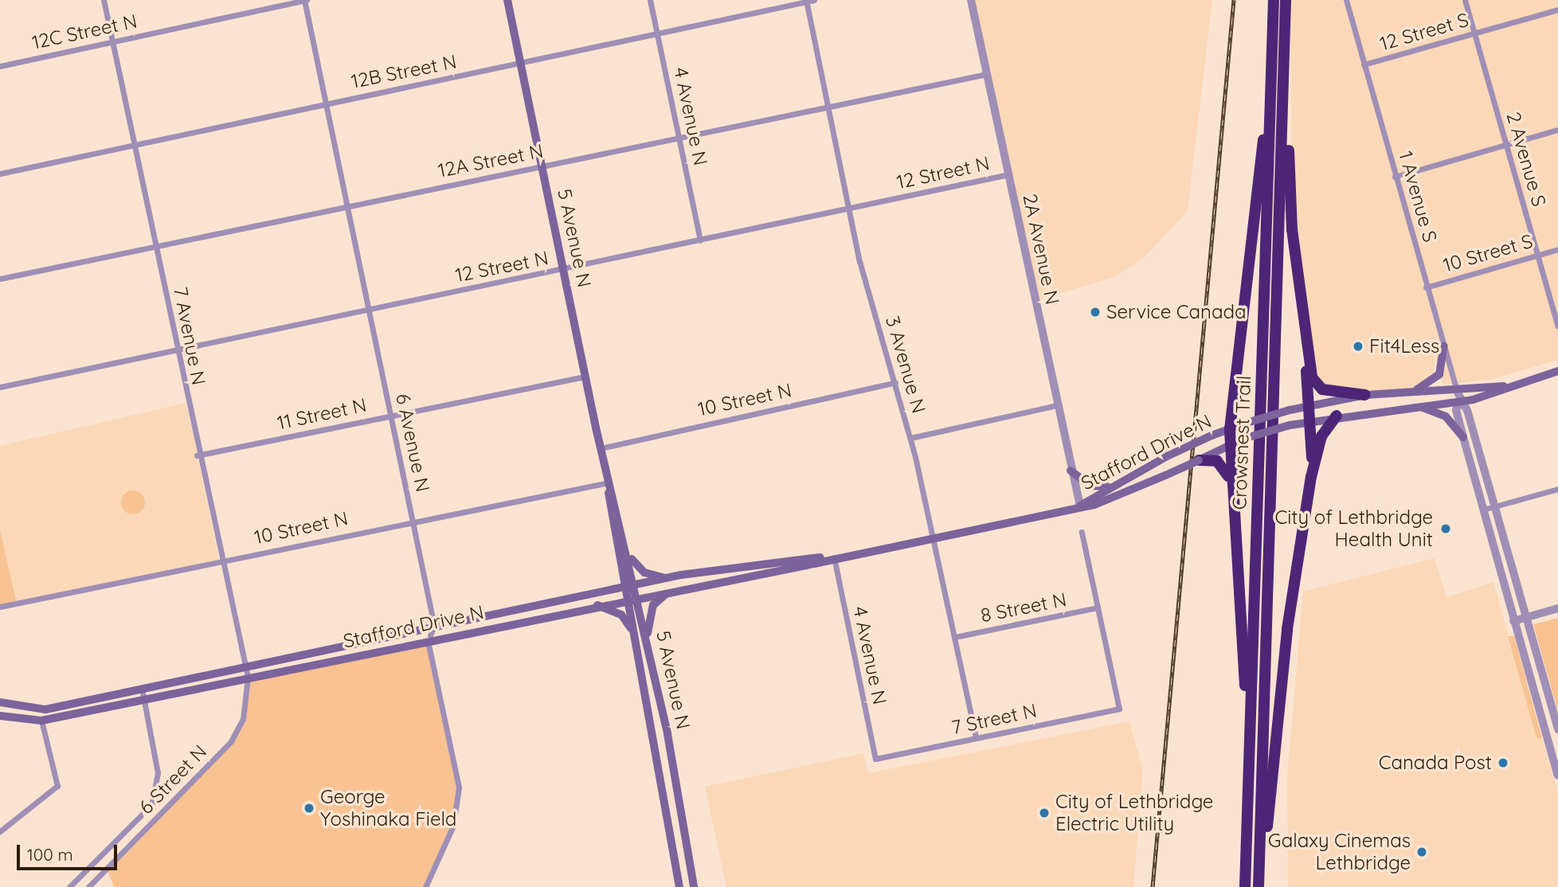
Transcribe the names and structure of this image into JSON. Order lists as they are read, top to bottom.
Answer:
{
  "streets": {
    "highway": ["Crowsnest Trail"],
    "main road": ["5 Avenue N", "Stafford Drive N"],
    "street": [
      "12C Street N",
      "12 Street S",
      "12B Street N",
      "4 Avenue N",
      "2 Avenue S",
      "12A Street N",
      "12 Street N",
      "1 Avenue S",
      "2A Avenue N",
      "10 Street S",
      "7 Avenue N",
      "3 Avenue N",
      "10 Street N",
      "11 Street N",
      "6 Avenue N",
      "8 Street N",
      "7 Street N",
      "6 Street N"
    ]
  },
  "crossings": [
    ["12C Street N", "7 Avenue N"],
    ["12C Street N", "6 Avenue N"],
    ["12 Street S", "2 Avenue S"],
    ["12 Street S", "1 Avenue S"],
    ["12B Street N", "4 Avenue N"],
    ["12B Street N", "5 Avenue N"],
    ["12B Street N", "7 Avenue N"],
    ["12B Street N", "3 Avenue N"],
    ["12B Street N", "6 Avenue N"],
    ["4 Avenue N", "12A Street N"],
    ["4 Avenue N", "12 Street N"],
    ["4 Avenue N", "Stafford Drive N"],
    ["4 Avenue N", "7 Street N"],
    ["2 Avenue S", "10 Street S"],
    ["12A Street N", "5 Avenue N"],
    ["12A Street N", "2A Avenue N"],
    ["12A Street N", "7 Avenue N"],
    ["12A Street N", "3 Avenue N"],
    ["12A Street N", "6 Avenue N"],
    ["12 Street N", "5 Avenue N"],
    ["12 Street N", "2A Avenue N"],
    ["12 Street N", "7 Avenue N"],
    ["12 Street N", "3 Avenue N"],
    ["12 Street N", "6 Avenue N"],
    ["1 Avenue S", "10 Street S"],
    ["1 Avenue S", "Stafford Drive N"],
    ["5 Avenue N", "10 Street N"],
    ["5 Avenue N", "11 Street N"],
    ["5 Avenue N", "Stafford Drive N"],
    ["2A Avenue N", "Stafford Drive N"],
    ["7 Avenue N", "10 Street N"],
    ["7 Avenue N", "11 Street N"],
    ["7 Avenue N", "Stafford Drive N"],
    ["7 Avenue N", "6 Street N"],
    ["3 Avenue N", "10 Street N"],
    ["3 Avenue N", "Stafford Drive N"],
    ["3 Avenue N", "8 Street N"],
    ["3 Avenue N", "7 Street N"],
    ["10 Street N", "6 Avenue N"],
    ["11 Street N", "6 Avenue N"],
    ["6 Avenue N", "Stafford Drive N"],
    ["Stafford Drive N", "6 Street N"],
    ["8 Street N", "7 Street N"]
  ],
  "places": [
    "Service Canada",
    "Fit4Less",
    "City of Lethbridge Health Unit",
    "Canada Post",
    "George Yoshinaka Field",
    "City of Lethbridge Electric Utility",
    "Galaxy Cinemas Lethbridge"
  ],
  "scale_bar": "100 m"
}
